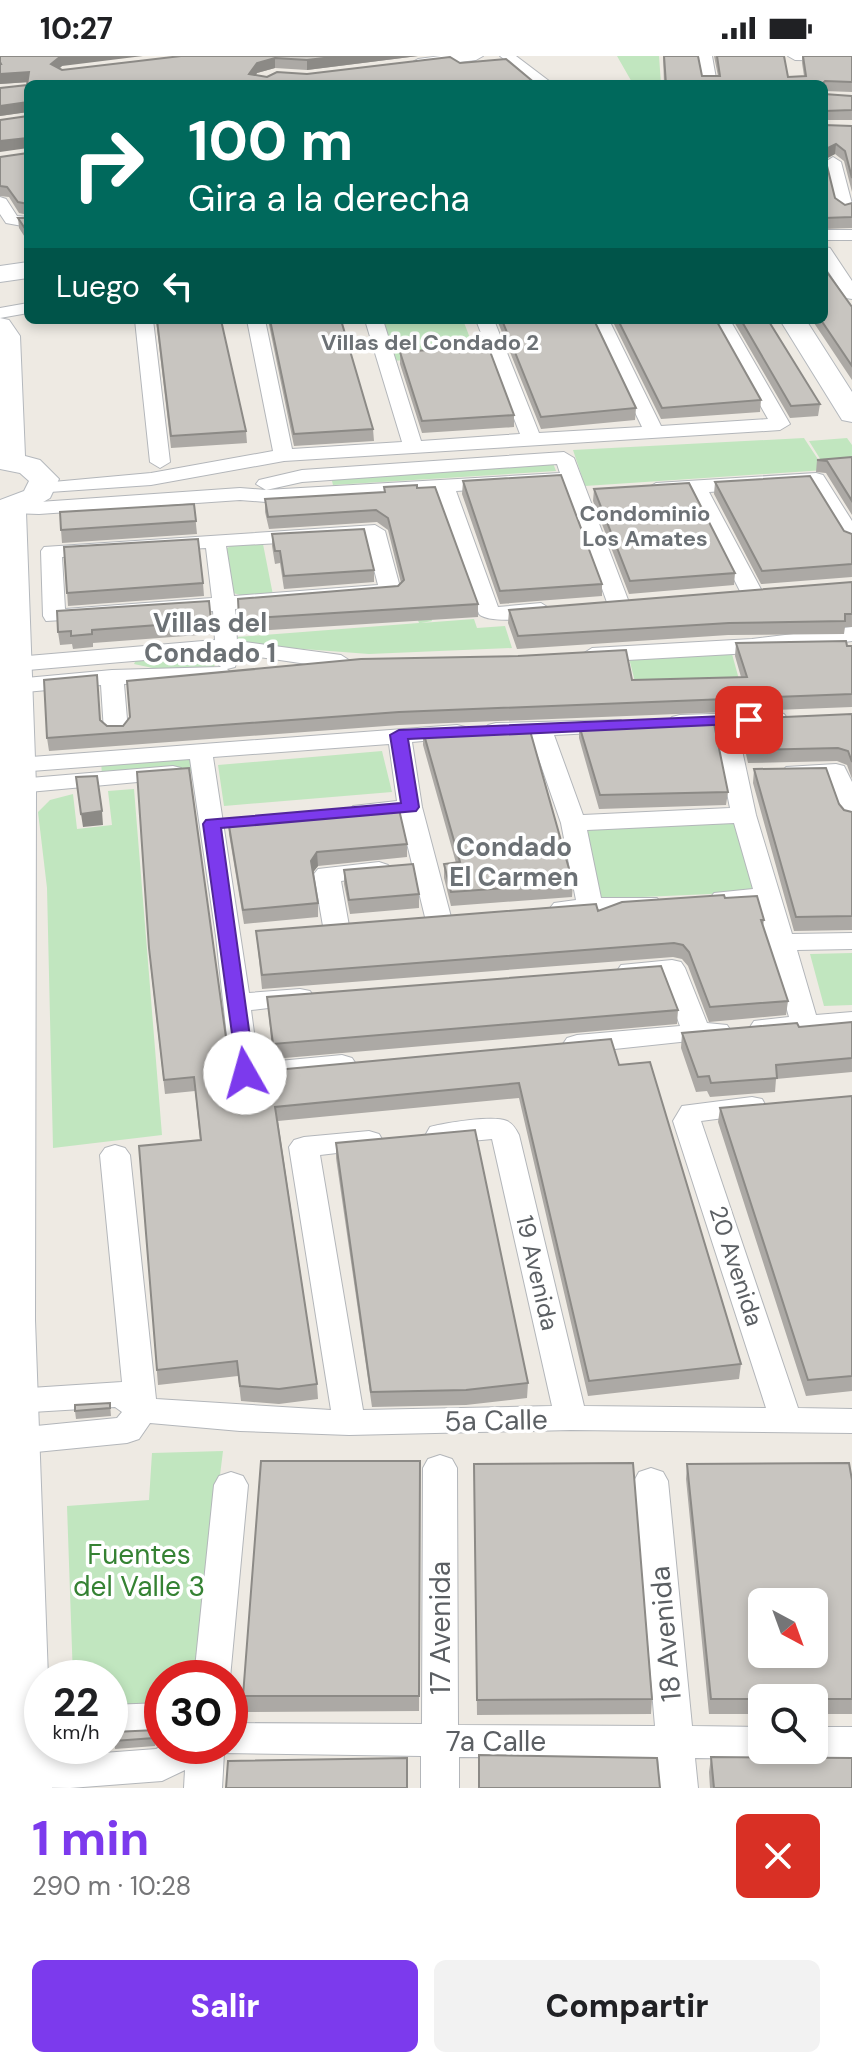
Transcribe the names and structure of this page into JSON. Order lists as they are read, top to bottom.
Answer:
{
  "streets": {
    "street": [
      "20 Avenida",
      "19 Avenida",
      "5a Calle",
      "17 Avenida",
      "18 Avenida",
      "7a Calle"
    ]
  },
  "crossings": [
    ["20 Avenida", "5a Calle"],
    ["19 Avenida", "5a Calle"],
    ["17 Avenida", "7a Calle"],
    ["18 Avenida", "7a Calle"]
  ],
  "districts": [
    "Villas del Condado 2",
    "Condominio Los Amates",
    "Villas del Condado 1",
    "Condado El Carmen"
  ],
  "parks": ["Fuentes del Valle 3"],
  "north": "bottom right",
  "page": {
    "status": "10:27",
    "turn": ["100 m", "Gira a la derecha"],
    "then": "Luego",
    "speed": "22 km/h",
    "limit": "30",
    "heading": ["1 min", "290 m · 10:28"],
    "buttons": ["Salir", "Compartir"]
  }
}
